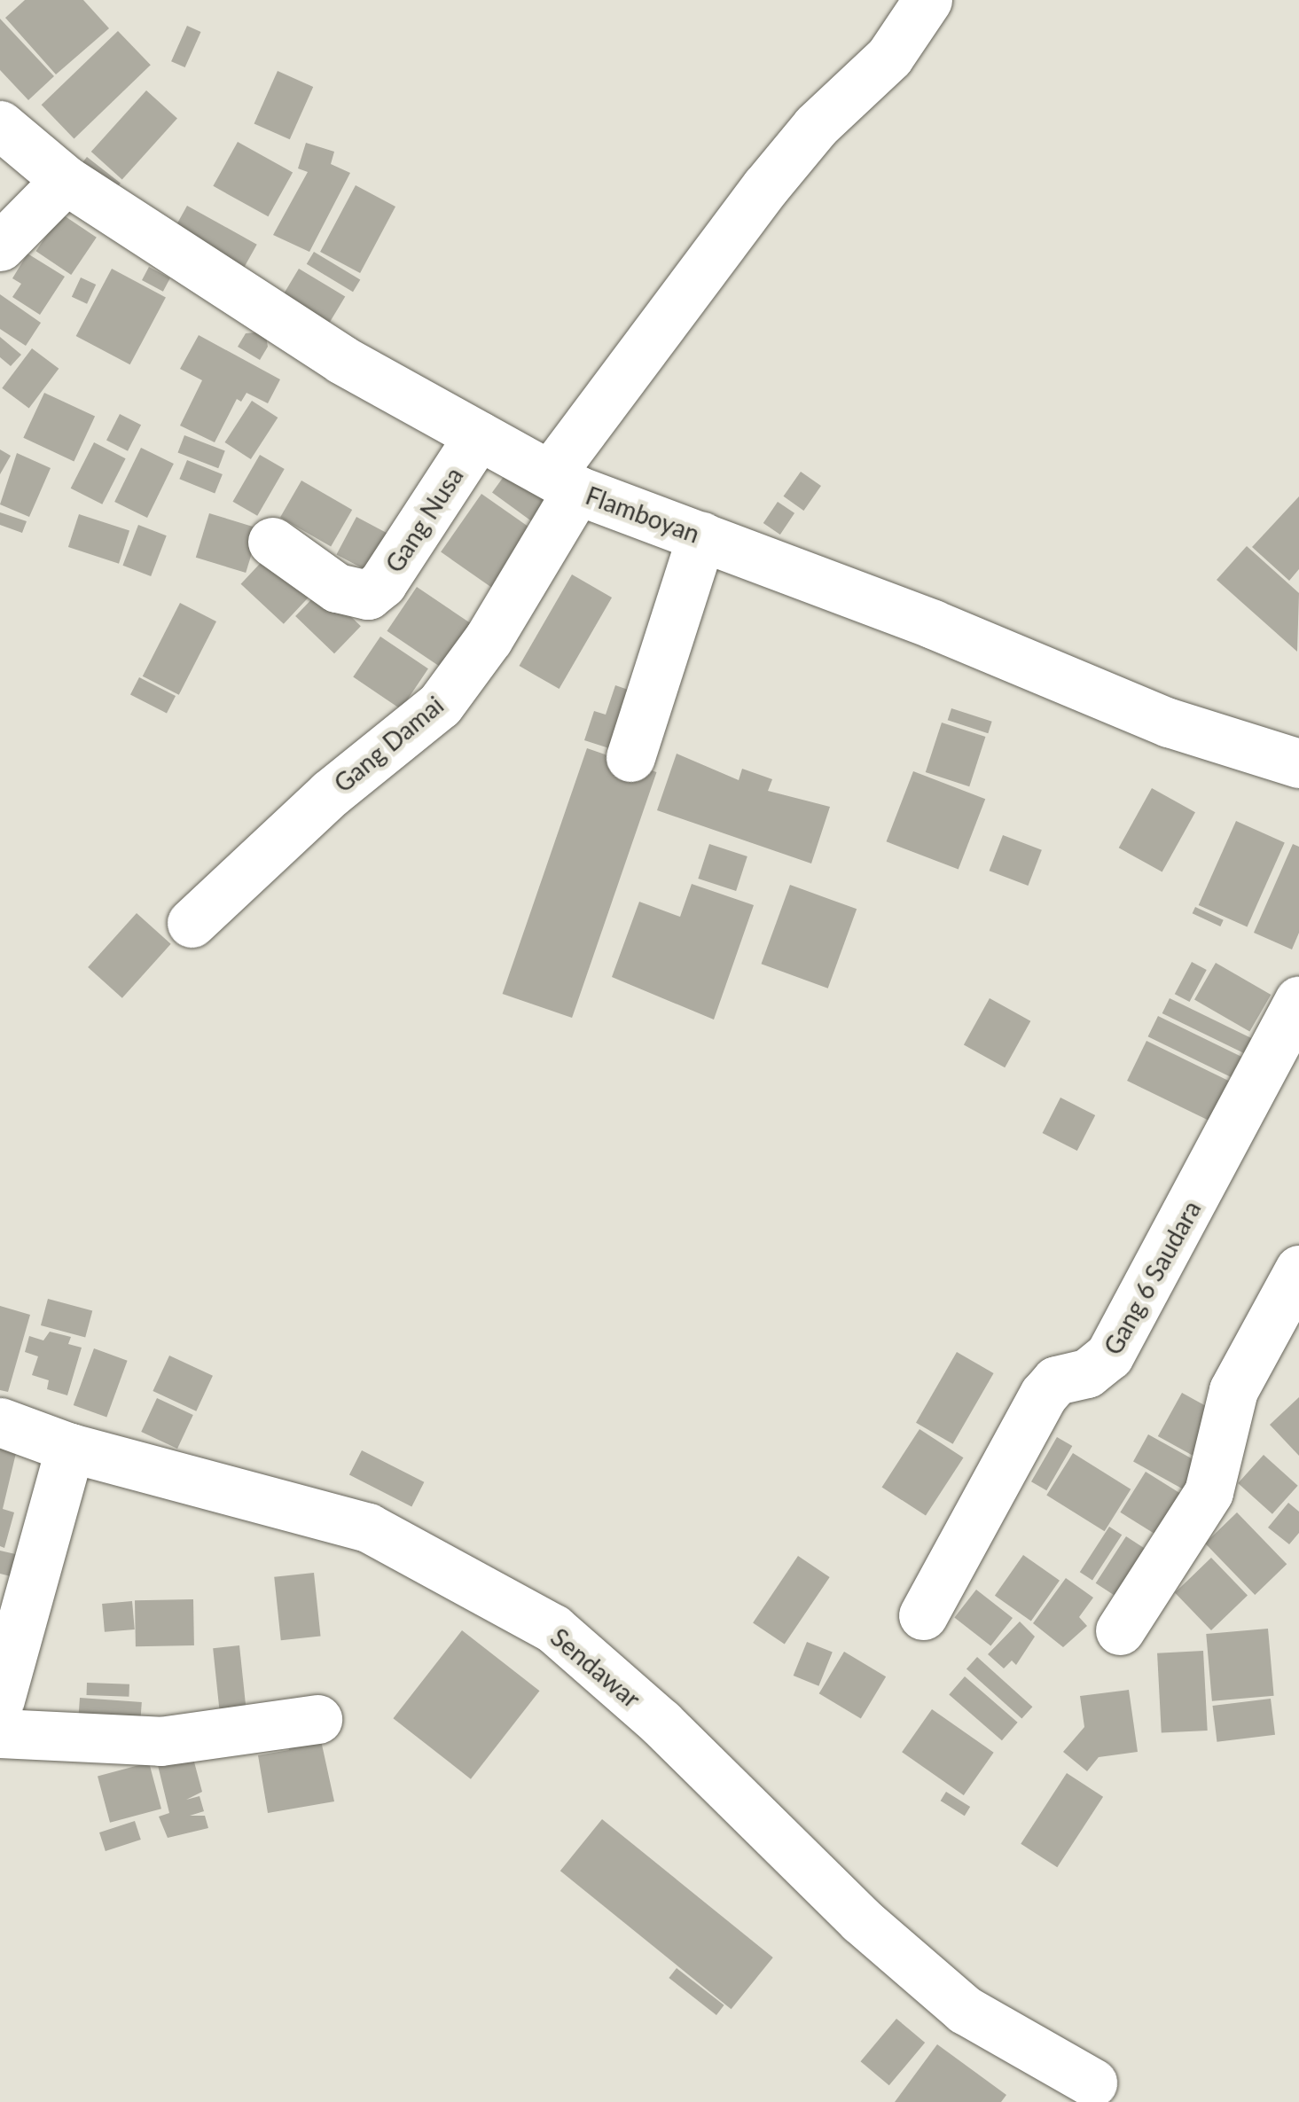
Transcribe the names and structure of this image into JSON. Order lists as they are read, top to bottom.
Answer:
{
  "streets": {
    "street": [
      "Flamboyan",
      "Gang Nusa",
      "Gang Damai",
      "Gang 6 Saudara",
      "Sendawar"
    ]
  },
  "crossings": [
    ["Flamboyan", "Gang Nusa"],
    ["Flamboyan", "Gang Damai"]
  ]
}
